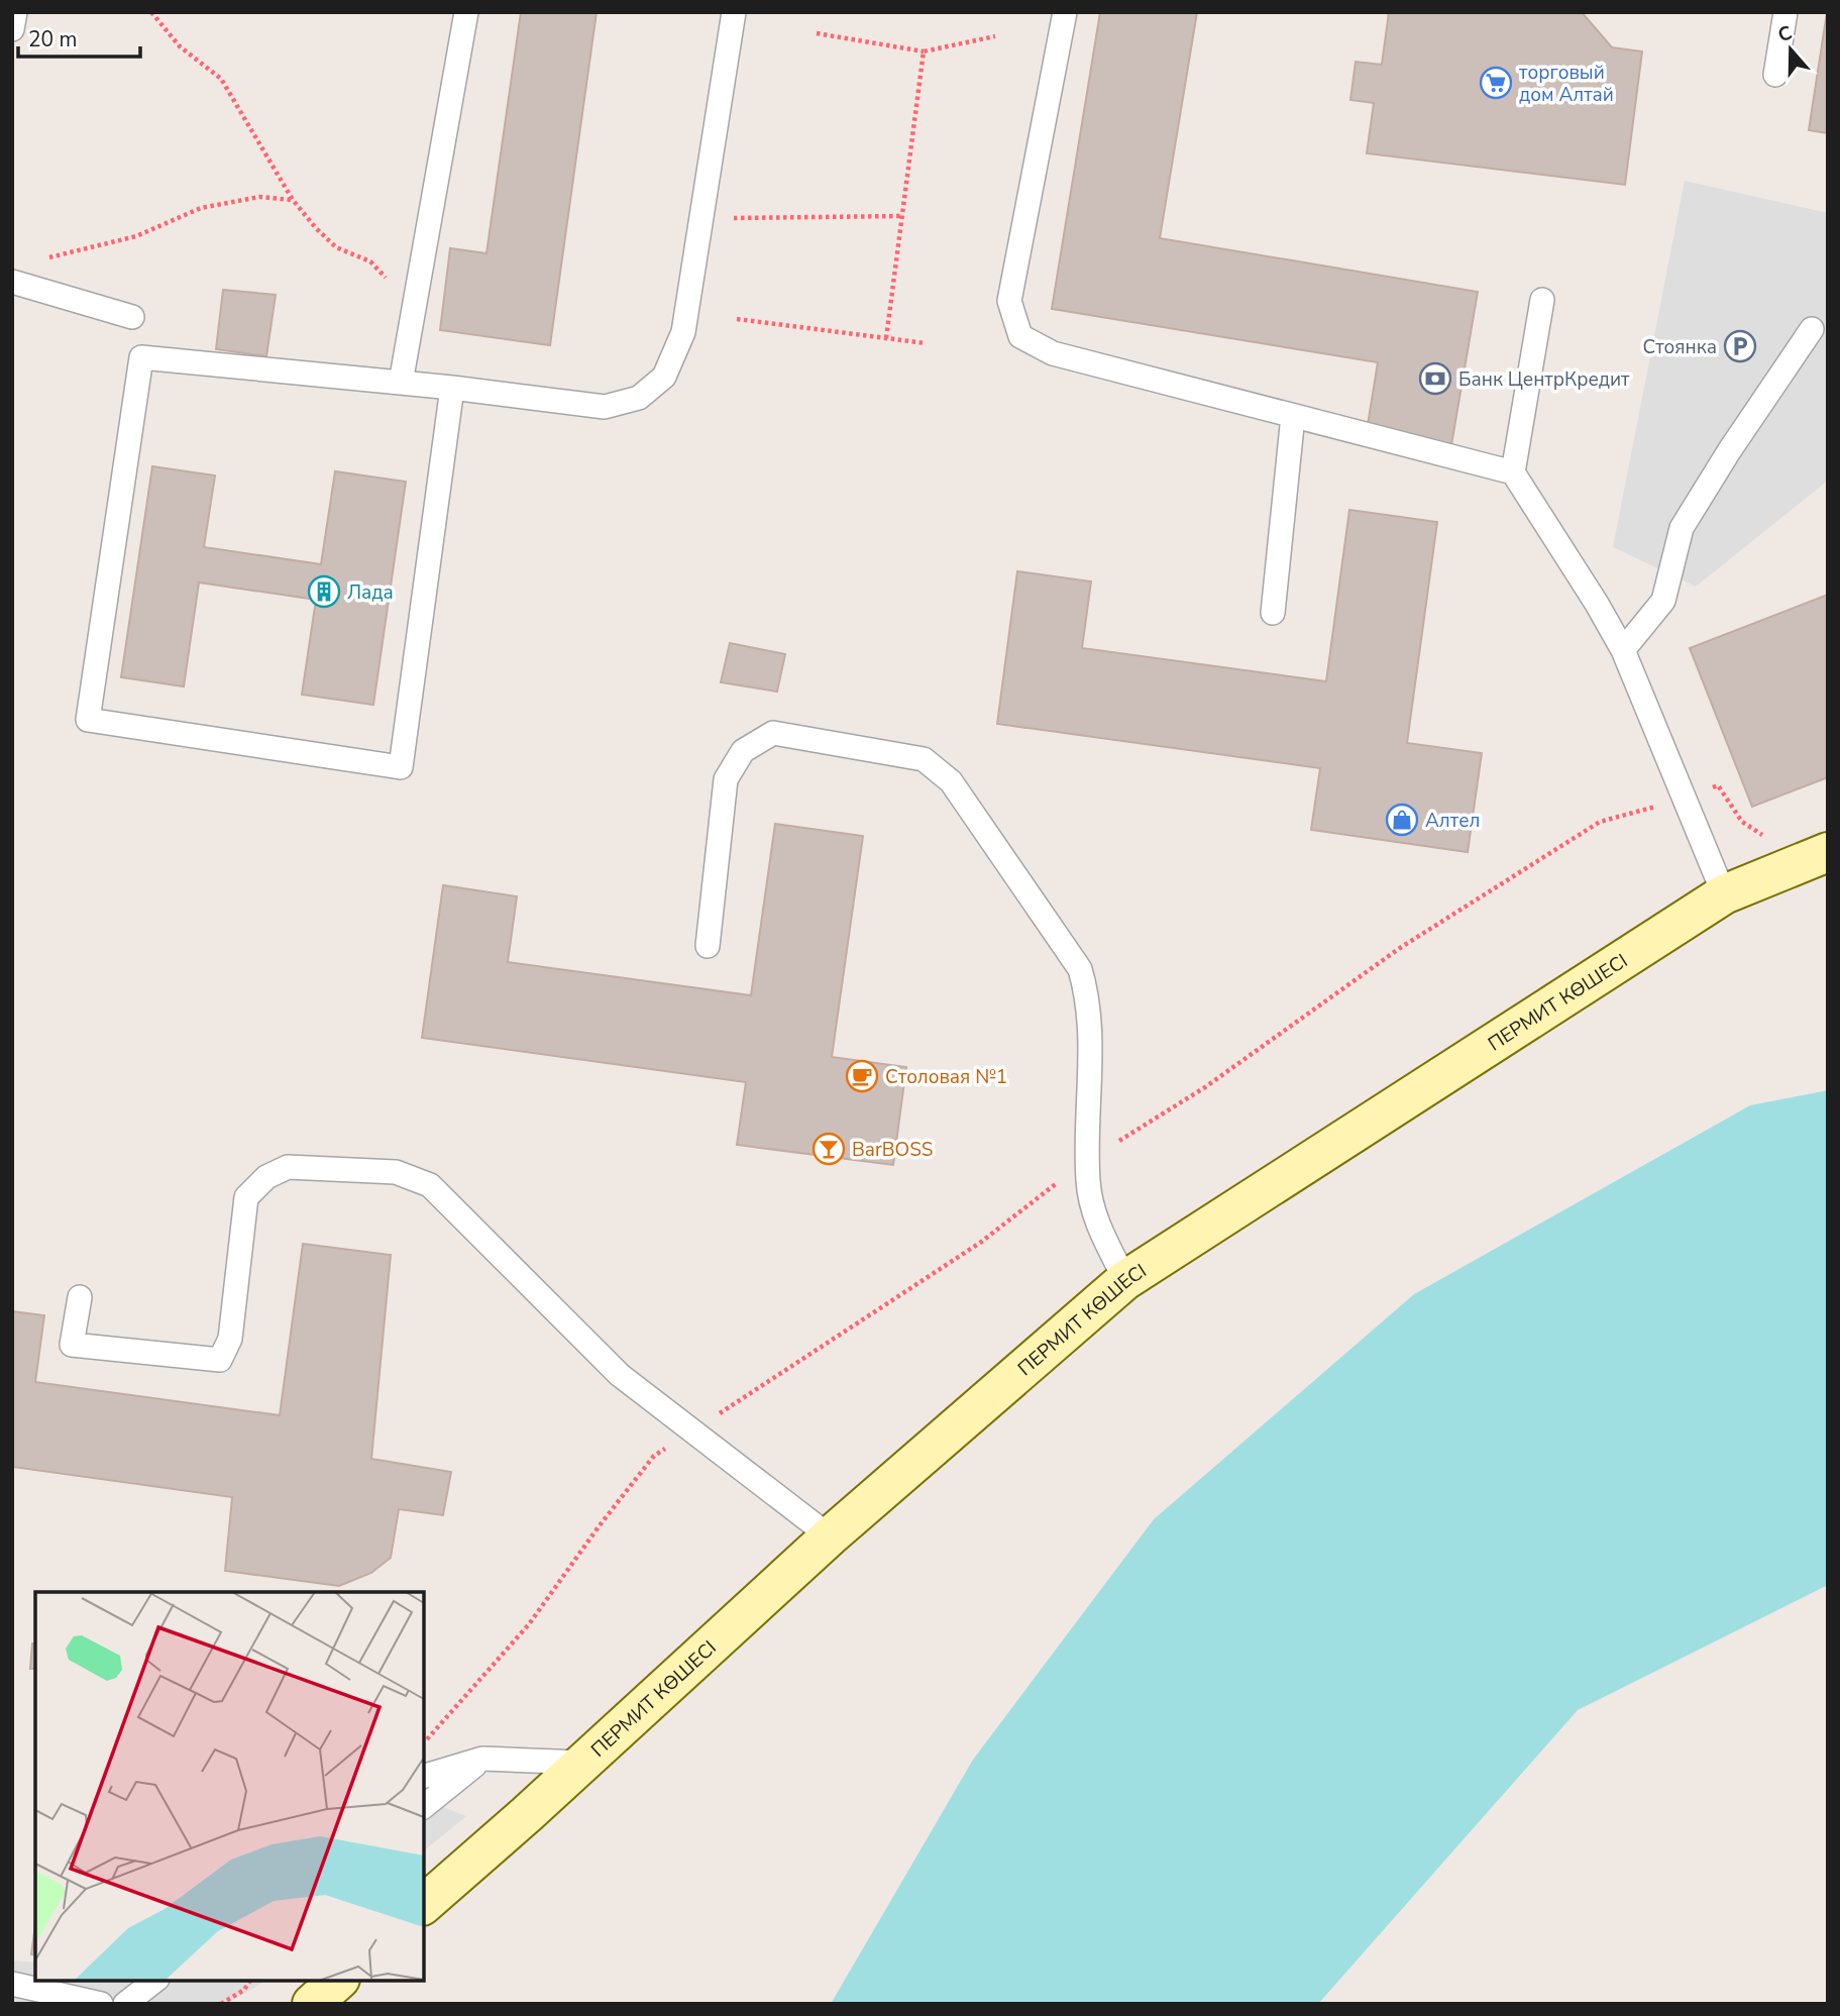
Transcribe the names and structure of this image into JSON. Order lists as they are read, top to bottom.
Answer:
{
  "streets": {
    "main road": ["ПЕРМИТ КӨШЕСІ"]
  },
  "places": {
    "supermarket": ["торговый дом Алтай"],
    "parking": ["Стоянка"],
    "bank": ["Банк ЦентрКредит"],
    "building": ["Лада"],
    "shop": ["Алтел"],
    "cafe": ["Столовая №1"],
    "bar": ["BarBOSS"]
  },
  "scale_bar": "20 m",
  "north": "top"
}
